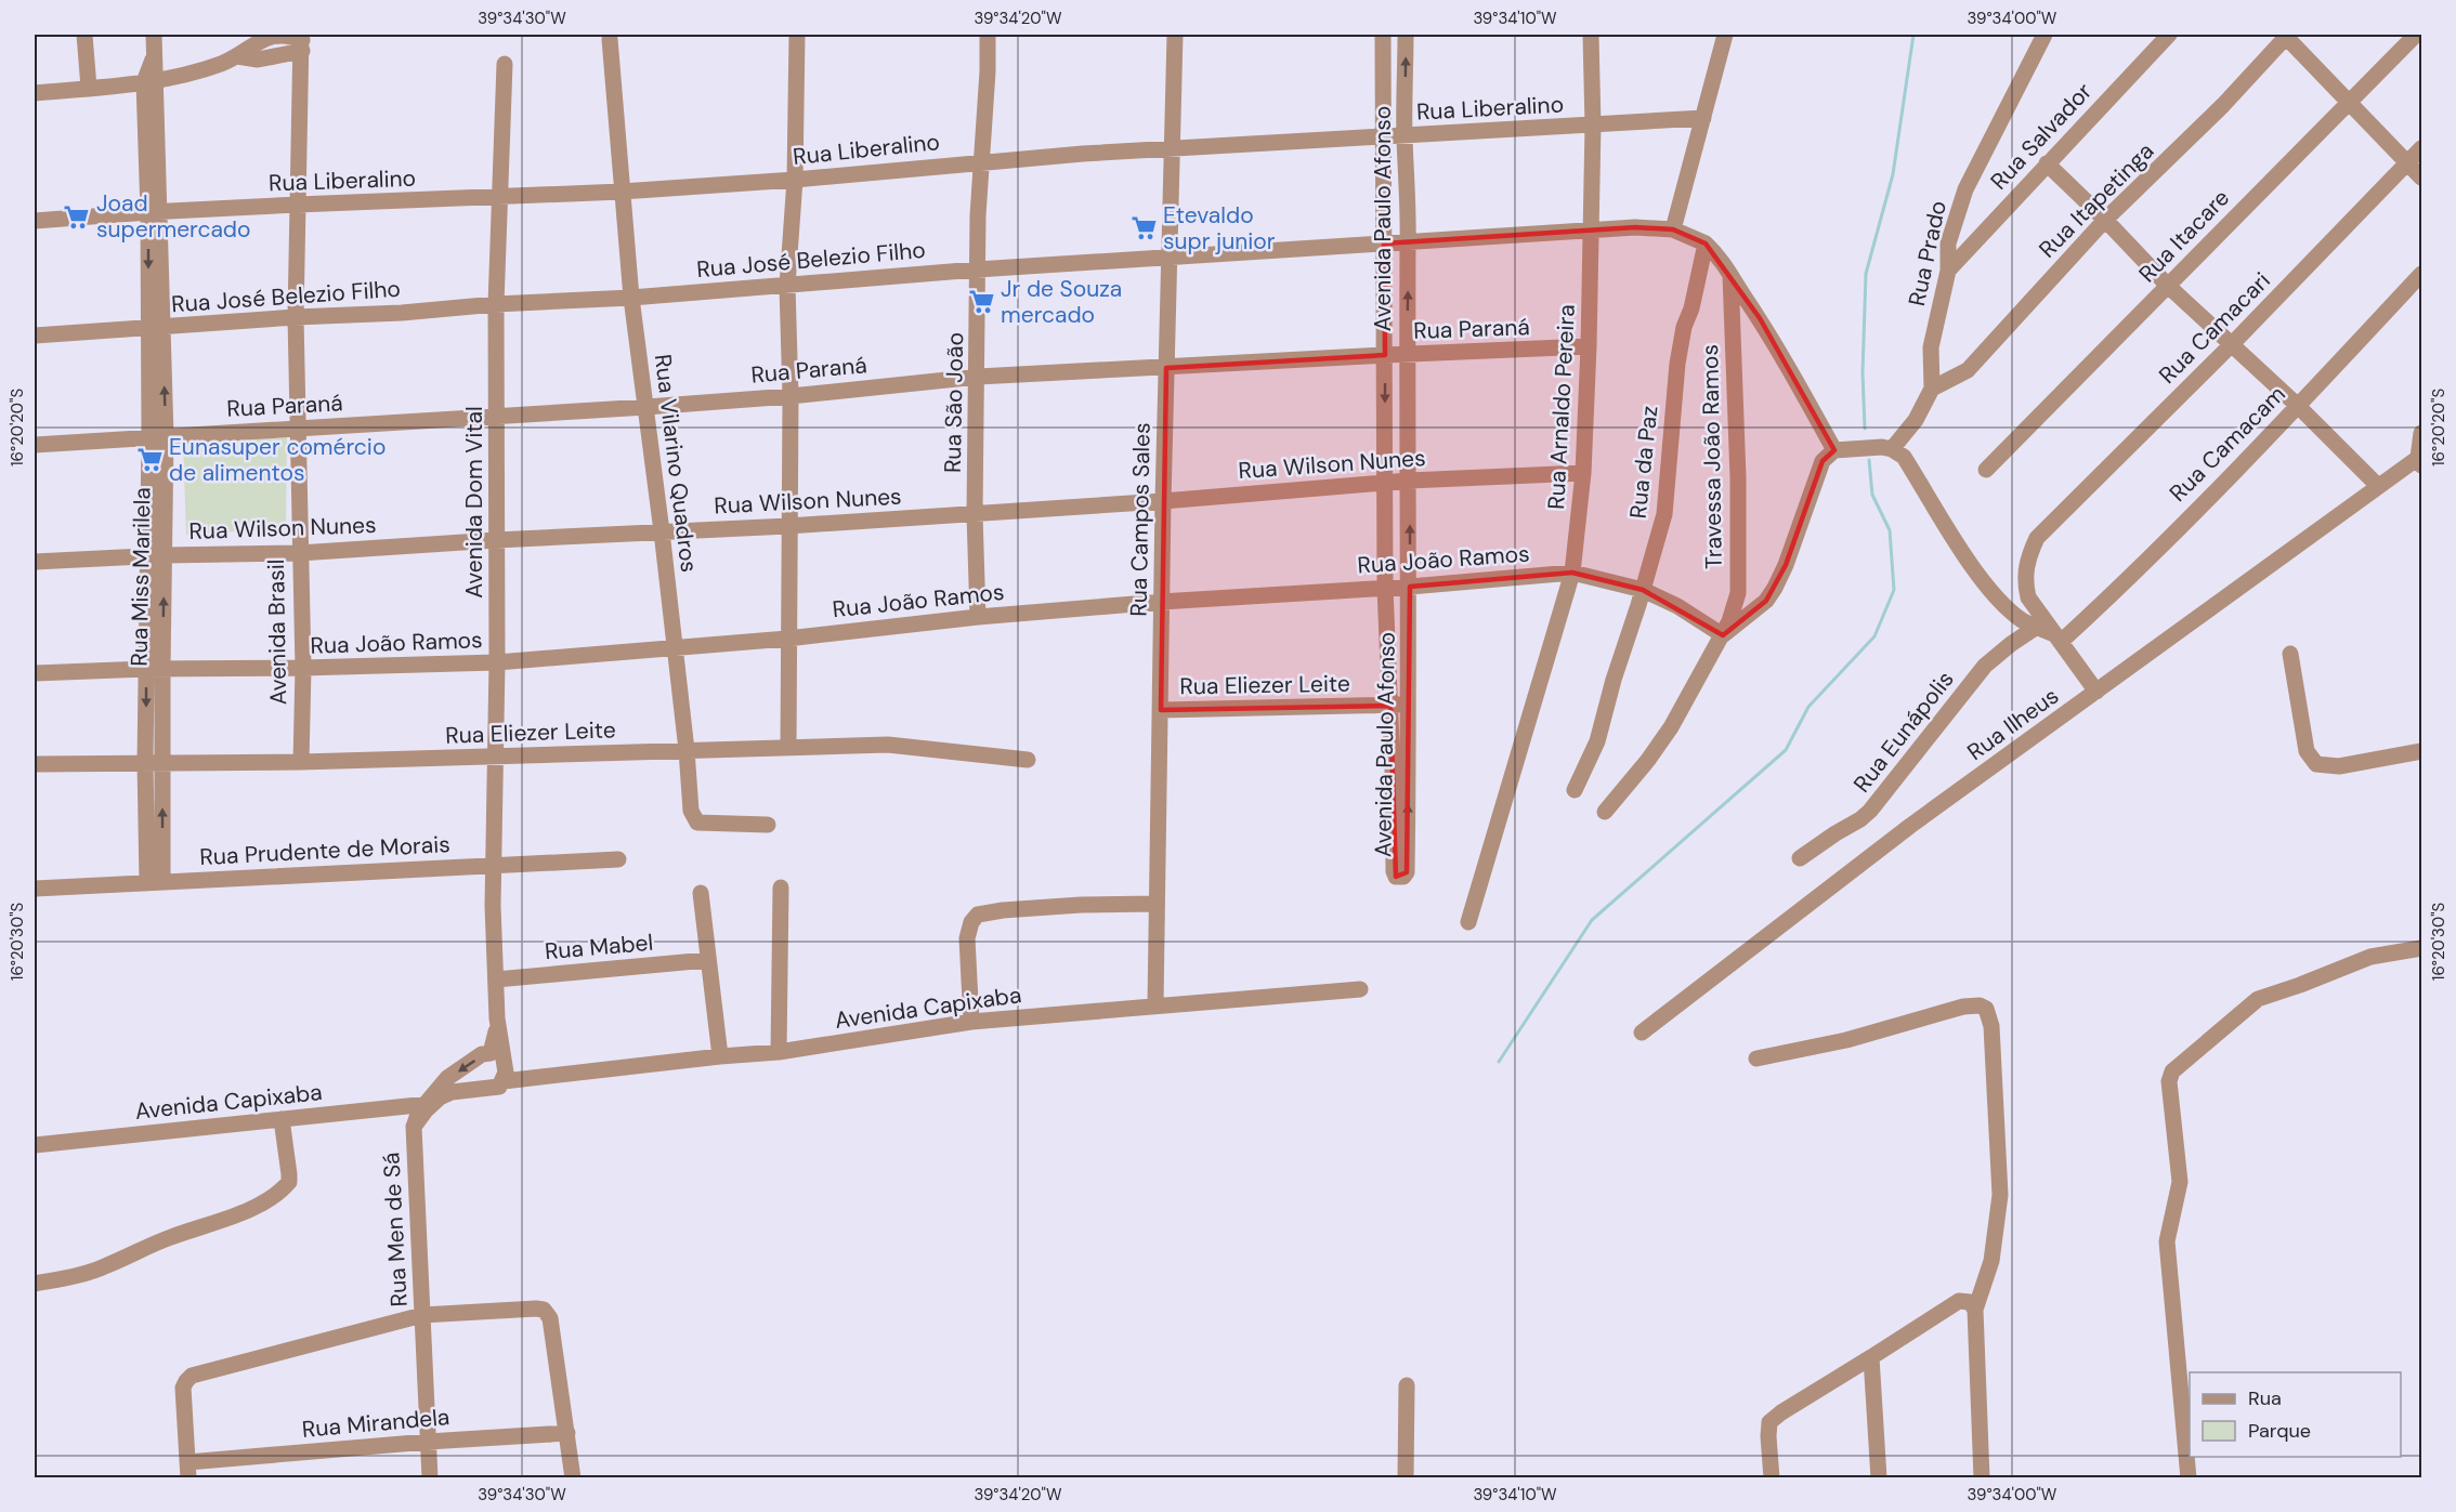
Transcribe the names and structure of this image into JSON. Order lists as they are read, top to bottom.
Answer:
{
  "streets": {
    "street": [
      "Rua Liberalino",
      "Rua Salvador",
      "Rua Itapetinga",
      "Avenida Paulo Afonso",
      "Rua Itacare",
      "Rua Prado",
      "Rua José Belezio Filho",
      "Rua Camacari",
      "Rua Paraná",
      "Rua São João",
      "Rua Arnaldo Pereira",
      "Rua Camacam",
      "Travessa João Ramos",
      "Rua da Paz",
      "Rua Vilarino Quadros",
      "Rua Wilson Nunes",
      "Avenida Dom Vital",
      "Rua Campos Sales",
      "Rua João Ramos",
      "Rua Miss Marilela",
      "Avenida Brasil",
      "Rua Eliezer Leite",
      "Rua Ilheus",
      "Rua Eunápolis",
      "Rua Prudente de Morais",
      "Rua Mabel",
      "Avenida Capixaba",
      "Rua Men de Sá",
      "Rua Mirandela"
    ]
  },
  "crossings": [
    ["Rua Liberalino", "Avenida Paulo Afonso"],
    ["Rua Liberalino", "Rua São João"],
    ["Rua Liberalino", "Rua Arnaldo Pereira"],
    ["Rua Liberalino", "Rua Vilarino Quadros"],
    ["Rua Liberalino", "Avenida Dom Vital"],
    ["Rua Liberalino", "Rua Campos Sales"],
    ["Rua Liberalino", "Rua Miss Marilela"],
    ["Rua Liberalino", "Avenida Brasil"],
    ["Rua Salvador", "Rua Prado"],
    ["Rua Itapetinga", "Rua Prado"],
    ["Avenida Paulo Afonso", "Rua José Belezio Filho"],
    ["Avenida Paulo Afonso", "Rua Paraná"],
    ["Avenida Paulo Afonso", "Rua Wilson Nunes"],
    ["Avenida Paulo Afonso", "Rua João Ramos"],
    ["Avenida Paulo Afonso", "Rua Eliezer Leite"],
    ["Rua José Belezio Filho", "Rua São João"],
    ["Rua José Belezio Filho", "Rua Arnaldo Pereira"],
    ["Rua José Belezio Filho", "Rua Vilarino Quadros"],
    ["Rua José Belezio Filho", "Avenida Dom Vital"],
    ["Rua José Belezio Filho", "Rua Campos Sales"],
    ["Rua José Belezio Filho", "Rua Miss Marilela"],
    ["Rua José Belezio Filho", "Avenida Brasil"],
    ["Rua Camacari", "Rua Camacam"],
    ["Rua Paraná", "Rua São João"],
    ["Rua Paraná", "Rua Arnaldo Pereira"],
    ["Rua Paraná", "Rua Vilarino Quadros"],
    ["Rua Paraná", "Avenida Dom Vital"],
    ["Rua Paraná", "Rua Campos Sales"],
    ["Rua Paraná", "Rua Miss Marilela"],
    ["Rua Paraná", "Avenida Brasil"],
    ["Rua São João", "Rua Wilson Nunes"],
    ["Rua São João", "Rua João Ramos"],
    ["Rua Arnaldo Pereira", "Rua Wilson Nunes"],
    ["Rua Arnaldo Pereira", "Rua João Ramos"],
    ["Travessa João Ramos", "Rua João Ramos"],
    ["Rua da Paz", "Rua João Ramos"],
    ["Rua Vilarino Quadros", "Rua Wilson Nunes"],
    ["Rua Vilarino Quadros", "Rua João Ramos"],
    ["Rua Vilarino Quadros", "Rua Eliezer Leite"],
    ["Rua Wilson Nunes", "Avenida Dom Vital"],
    ["Rua Wilson Nunes", "Rua Campos Sales"],
    ["Rua Wilson Nunes", "Rua Miss Marilela"],
    ["Rua Wilson Nunes", "Avenida Brasil"],
    ["Avenida Dom Vital", "Rua João Ramos"],
    ["Avenida Dom Vital", "Rua Eliezer Leite"],
    ["Avenida Dom Vital", "Rua Prudente de Morais"],
    ["Avenida Dom Vital", "Rua Mabel"],
    ["Avenida Dom Vital", "Avenida Capixaba"],
    ["Avenida Dom Vital", "Rua Men de Sá"],
    ["Rua Campos Sales", "Rua João Ramos"],
    ["Rua Campos Sales", "Rua Eliezer Leite"],
    ["Rua Campos Sales", "Avenida Capixaba"],
    ["Rua João Ramos", "Rua Miss Marilela"],
    ["Rua João Ramos", "Avenida Brasil"],
    ["Rua Miss Marilela", "Rua Eliezer Leite"],
    ["Rua Miss Marilela", "Rua Prudente de Morais"],
    ["Avenida Brasil", "Rua Eliezer Leite"],
    ["Avenida Capixaba", "Rua Men de Sá"],
    ["Rua Men de Sá", "Rua Mirandela"]
  ],
  "places": {
    "supermarket": [
      "Joad supermercado",
      "Etevaldo supr junior",
      "Jr de Souza mercado",
      "Eunasuper comércio de alimentos"
    ]
  },
  "legend": ["Rua", "Parque"],
  "coordinates": [
    "39°34'30\"W",
    "39°34'20\"W",
    "39°34'10\"W",
    "39°34'00\"W",
    "16°20'20\"S",
    "16°20'30\"S"
  ]
}
